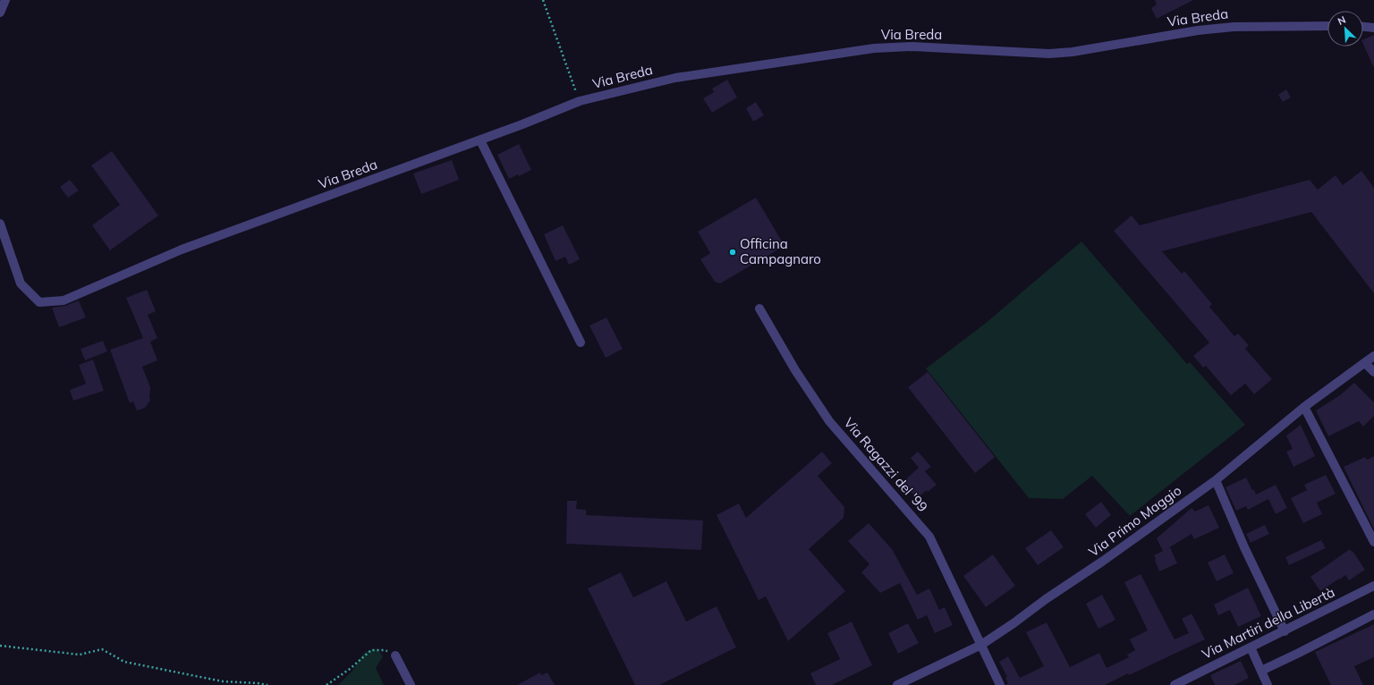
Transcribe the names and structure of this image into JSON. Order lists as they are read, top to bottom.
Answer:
{
  "streets": {
    "street": [
      "Via Breda",
      "Via Ragazzi del '99",
      "Via Primo Maggio",
      "Via Martiri della Libertà"
    ]
  },
  "crossings": [
    ["Via Ragazzi del '99", "Via Primo Maggio"]
  ],
  "places": ["Officina Campagnaro"],
  "north": "top left"
}
